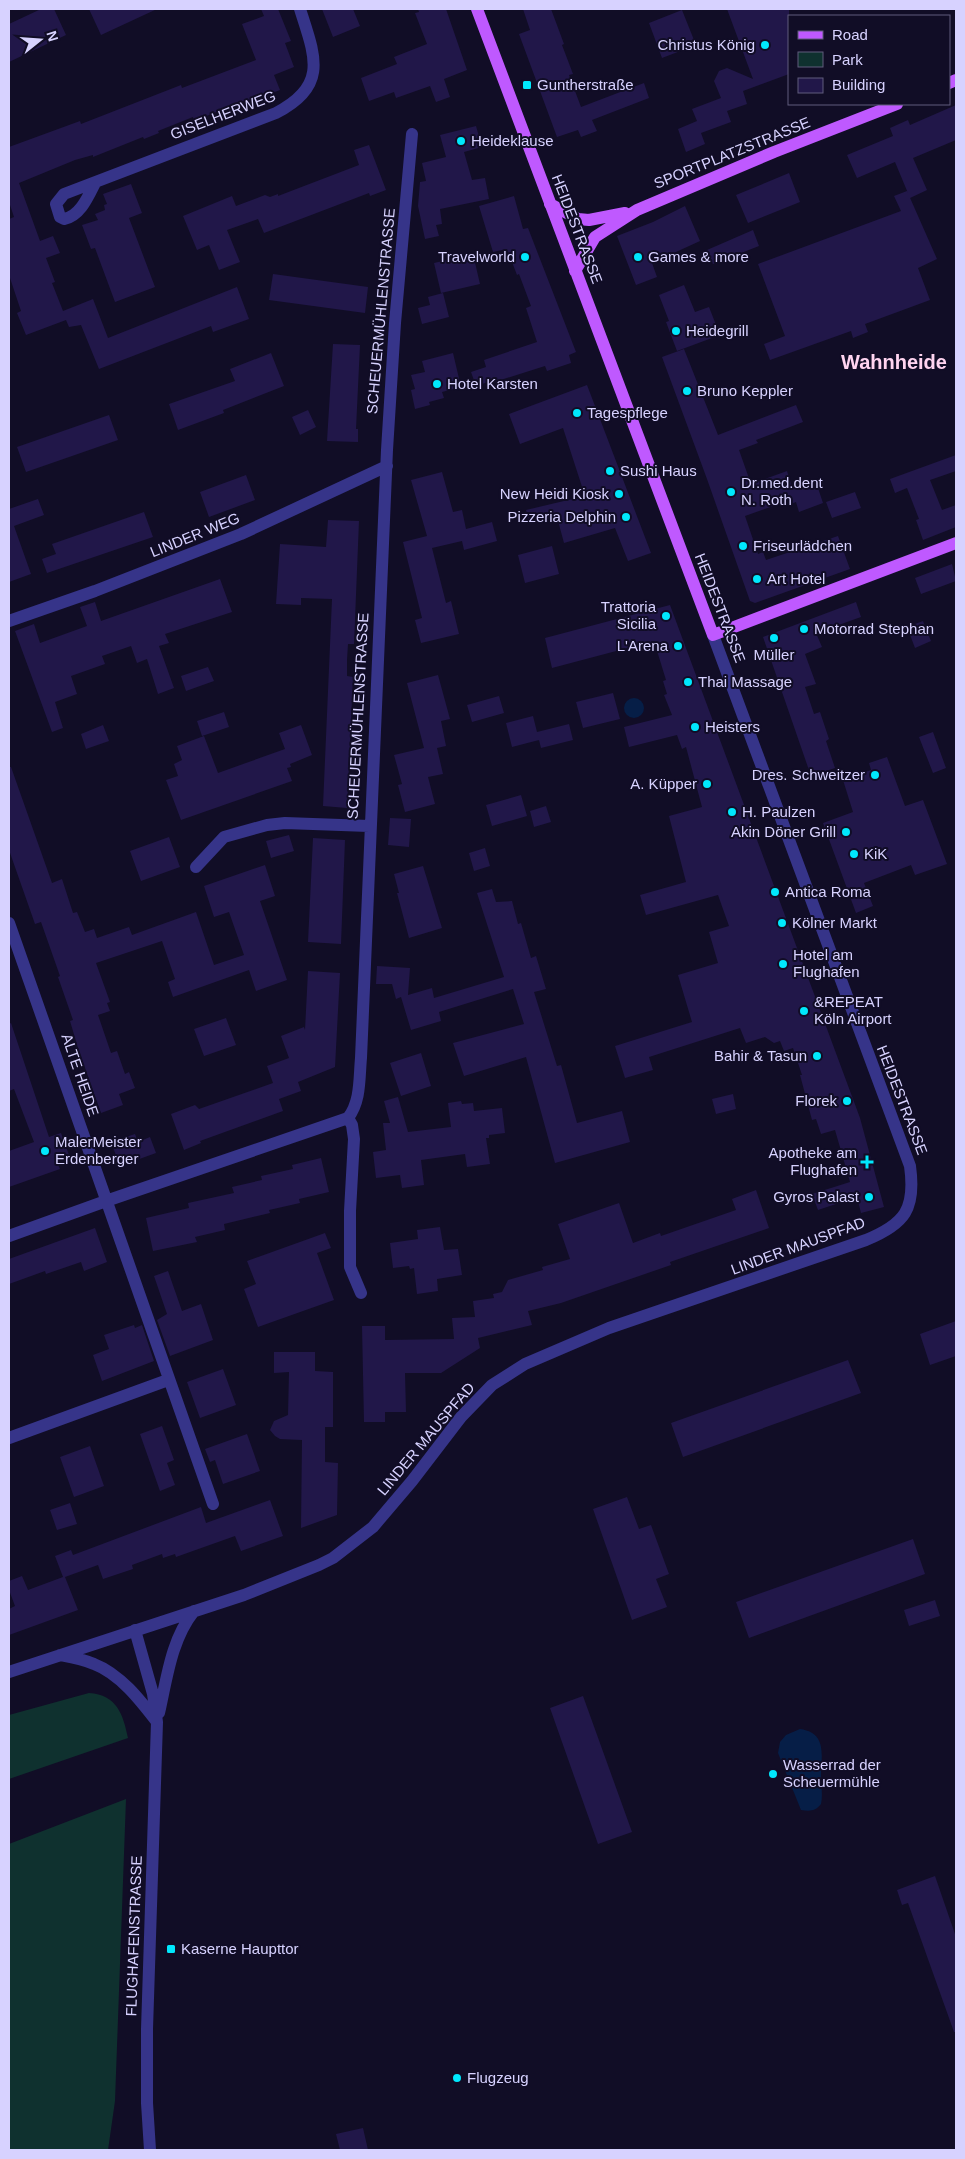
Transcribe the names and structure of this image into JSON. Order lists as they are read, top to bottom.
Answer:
{
  "streets": {
    "main road": ["SPORTPLATZSTRASSE", "HEIDESTRASSE"],
    "street": [
      "GISELHERWEG",
      "SCHEUERMÜHLENSTRASSE",
      "LINDER WEG",
      "ALTE HEIDE",
      "LINDER MAUSPFAD",
      "FLUGHAFENSTRASSE"
    ]
  },
  "crossings": [
    ["HEIDESTRASSE", "LINDER MAUSPFAD"],
    ["SCHEUERMÜHLENSTRASSE", "LINDER WEG"],
    ["LINDER MAUSPFAD", "FLUGHAFENSTRASSE"]
  ],
  "districts": ["Wahnheide"],
  "places": {
    "other": [
      "Christus König",
      "Heideklause",
      "Travelworld",
      "Games & more",
      "Heidegrill",
      "Hotel Karsten",
      "Bruno Keppler",
      "Tagespflege",
      "Sushi Haus",
      "Dr.med.dent N. Roth",
      "New Heidi Kiosk",
      "Pizzeria Delphin",
      "Friseurlädchen",
      "Art Hotel",
      "Trattoria Sicilia",
      "Motorrad Stephan",
      "Müller",
      "L'Arena",
      "Thai Massage",
      "Heisters",
      "Dres. Schweitzer",
      "A. Küpper",
      "H. Paulzen",
      "Akin Döner Grill",
      "KiK",
      "Antica Roma",
      "Kölner Markt",
      "Hotel am Flughafen",
      "&REPEAT Köln Airport",
      "Bahir & Tasun",
      "Florek",
      "MalerMeister Erdenberger",
      "Gyros Palast",
      "Wasserrad der Scheuermühle",
      "Flugzeug"
    ],
    "transit": ["Guntherstraße", "Kaserne Haupttor"],
    "health": ["Apotheke am Flughafen"]
  },
  "legend": ["Road", "Park", "Building"],
  "north": "right"
}
